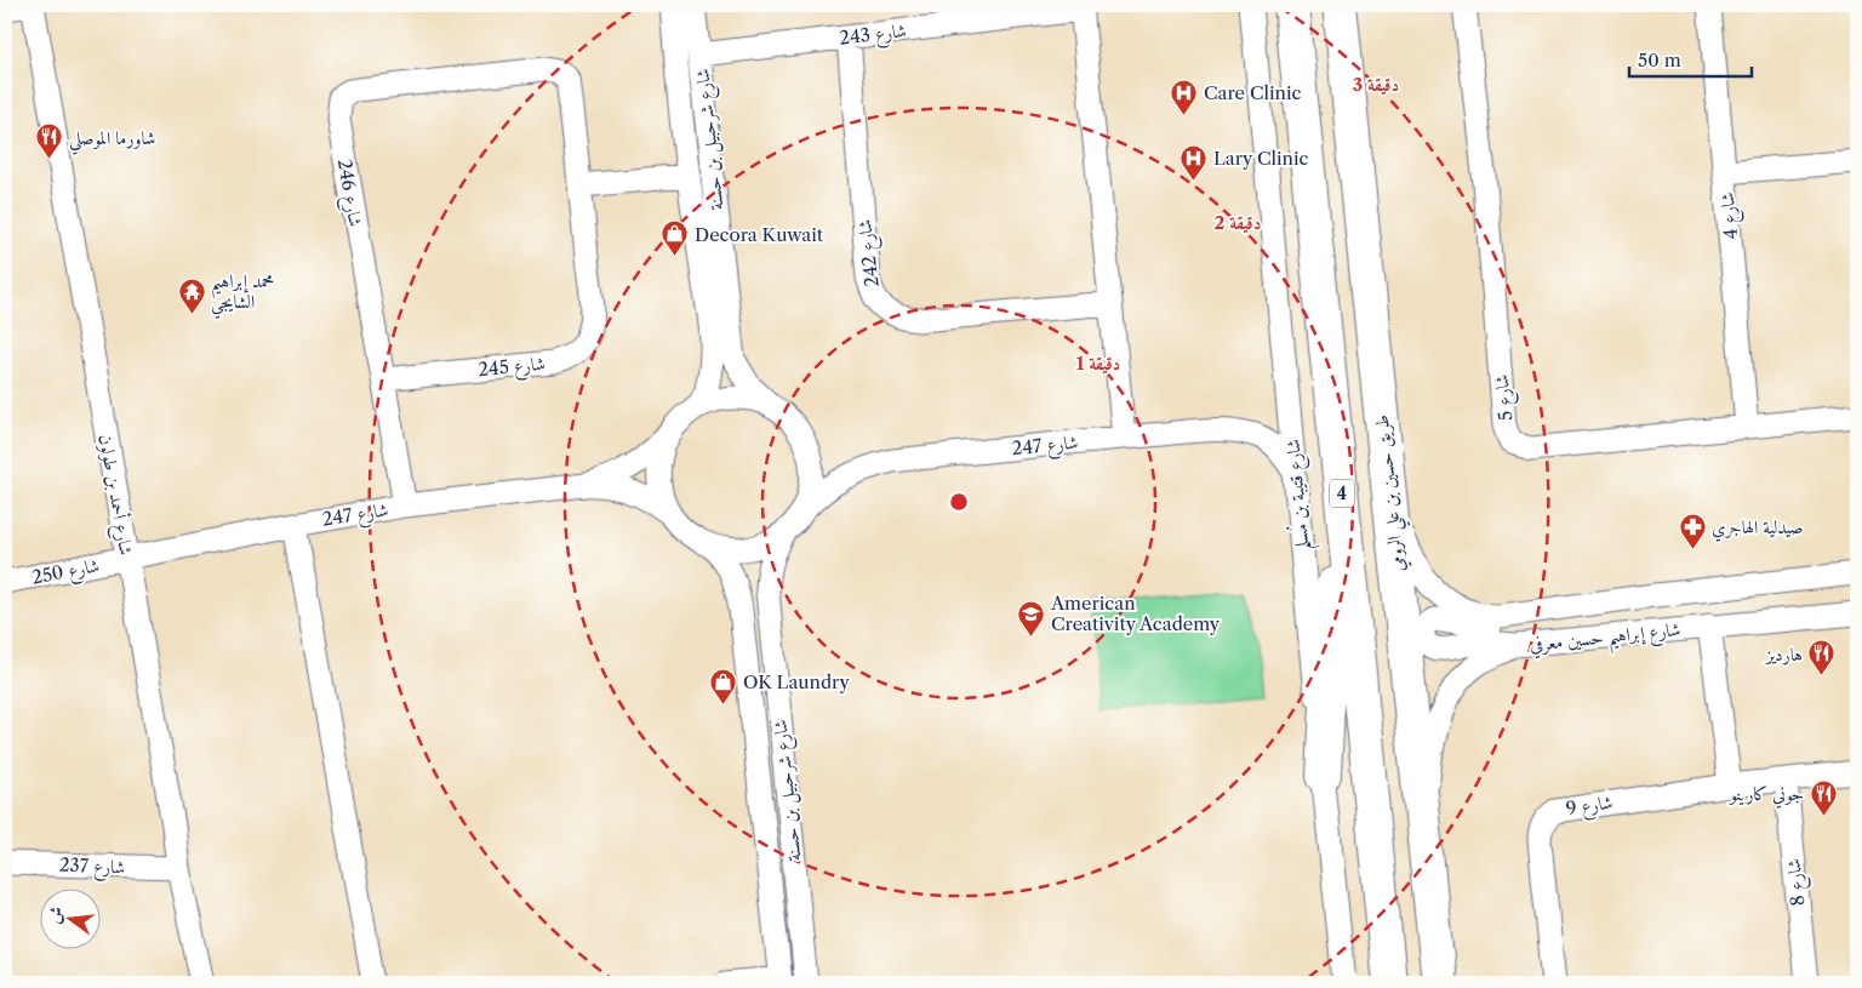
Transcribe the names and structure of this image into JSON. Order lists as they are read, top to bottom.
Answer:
{
  "streets": {
    "highway": ["4", "طريق حسين بن علي الرومي"],
    "street": [
      "شارع 243",
      "شارع شرحبيل بن حسنة",
      "شارع 246",
      "شارع 4",
      "شارع 242",
      "شارع 245",
      "شارع 5",
      "شارع 247",
      "شارع أحمد بن طولون",
      "شارع قتيبة بن مُسلم",
      "شارع 250",
      "شارع إبراهيم حسين معرفي",
      "شارع 9",
      "شارع 237",
      "شارع 8"
    ]
  },
  "crossings": [
    ["شارع 243", "شارع شرحبيل بن حسنة"],
    ["شارع 243", "شارع 242"],
    ["شارع شرحبيل بن حسنة", "شارع 247"],
    ["شارع 246", "شارع 245"],
    ["شارع 246", "شارع 247"],
    ["شارع 4", "شارع 5"],
    ["شارع 247", "شارع أحمد بن طولون"],
    ["شارع 247", "شارع قتيبة بن مُسلم"],
    ["شارع 247", "شارع 250"],
    ["طريق حسين بن علي الرومي", "شارع إبراهيم حسين معرفي"],
    ["شارع أحمد بن طولون", "شارع 250"],
    ["شارع أحمد بن طولون", "شارع 237"],
    ["شارع 9", "شارع 8"]
  ],
  "places": {
    "hospital": ["Care Clinic", "Lary Clinic"],
    "restaurant": ["شاورما الموصلي", "هارديز", "جوني كارينو"],
    "shop": ["Decora Kuwait", "OK Laundry"],
    "temple": ["محمد إبراهيم الشايجي"],
    "pharmacy": ["صيدلية الهاجري"],
    "school or university": ["American Creativity Academy"]
  },
  "scale_bar": "50 m",
  "north": "left",
  "rings": ["3 دقيقة", "2 دقيقة", "1 دقيقة"]
}
